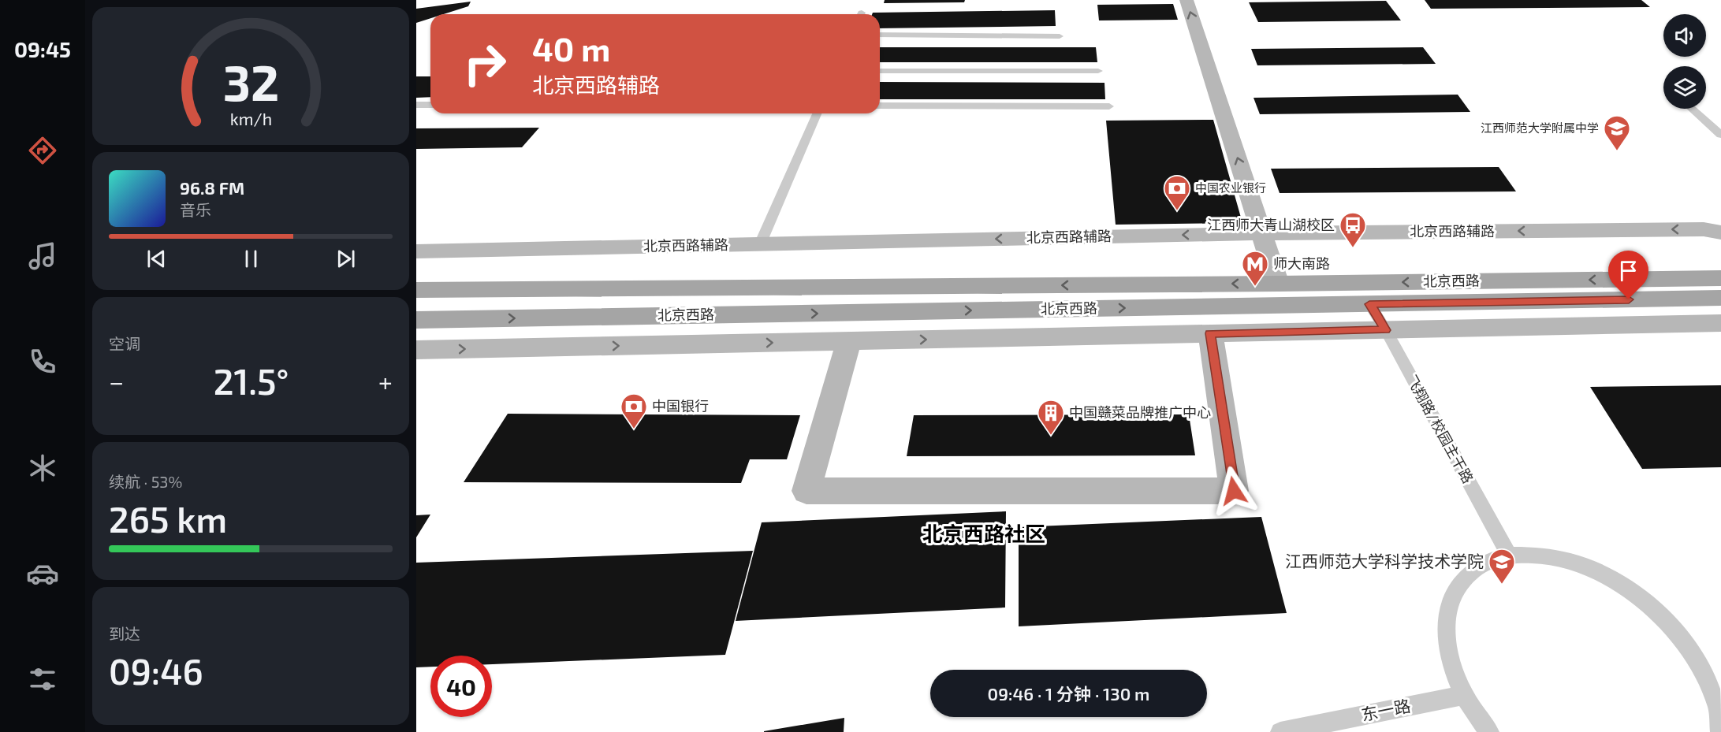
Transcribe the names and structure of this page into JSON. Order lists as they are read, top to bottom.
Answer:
{
  "streets": {
    "main road": ["北京西路辅路", "北京西路"],
    "lane": ["飞翔路/校园主干路", "东一路"]
  },
  "crossings": [
    ["北京西路", "飞翔路/校园主干路"]
  ],
  "districts": ["北京西路社区"],
  "places": {
    "school or university": ["江西师范大学附属中学", "江西师范大学科学技术学院"],
    "bank": ["中国农业银行", "中国银行"],
    "bus stop": ["江西师大青山湖校区"],
    "metro station": ["师大南路"],
    "building": ["中国赣菜品牌推广中心"]
  },
  "page": {
    "tabs": "09:45",
    "turn": ["40 m", "北京西路辅路"],
    "song": ["96.8 FM", "音乐"],
    "tile": [
      "空调",
      ["续航 · 53%", "265 km"],
      ["到达", "09:46"]
    ],
    "heat": ["−", "21.5°", "+"],
    "limit": "40",
    "trip": "09:46 · 1 分钟 · 130 m",
    "gauge": ["32", "km/h"]
  }
}
